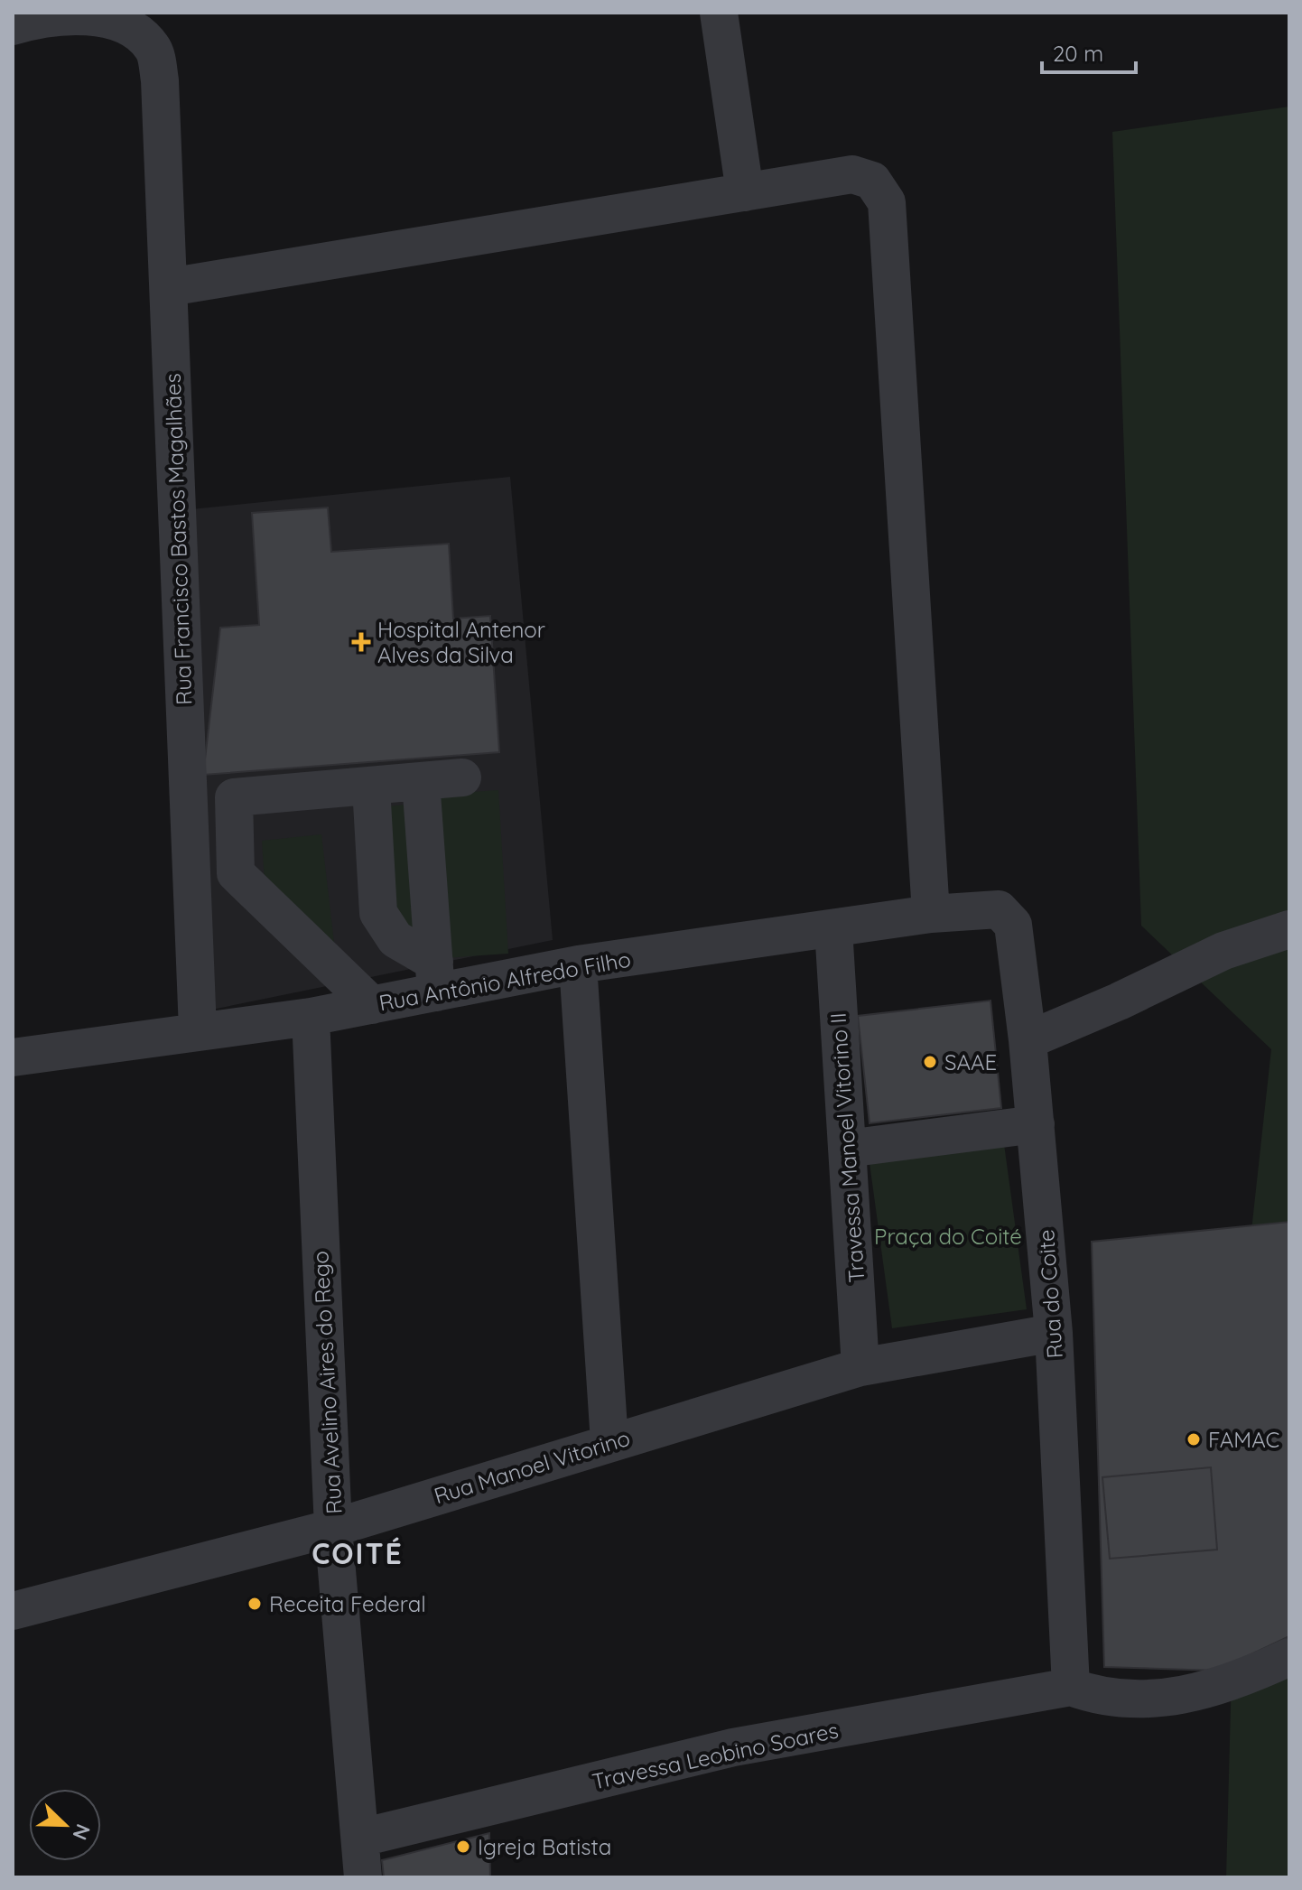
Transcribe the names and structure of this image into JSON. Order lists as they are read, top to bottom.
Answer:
{
  "streets": {
    "street": [
      "Rua Francisco Bastos Magalhães",
      "Rua Antônio Alfredo Filho",
      "Travessa Manoel Vitorino II",
      "Rua do Coite",
      "Rua Avelino Aires do Rego",
      "Rua Manoel Vitorino",
      "Travessa Leobino Soares"
    ]
  },
  "crossings": [
    ["Rua Francisco Bastos Magalhães", "Rua Antônio Alfredo Filho"],
    ["Rua Antônio Alfredo Filho", "Travessa Manoel Vitorino II"],
    ["Rua Antônio Alfredo Filho", "Rua do Coite"],
    ["Rua Antônio Alfredo Filho", "Rua Avelino Aires do Rego"],
    ["Travessa Manoel Vitorino II", "Rua Manoel Vitorino"],
    ["Rua do Coite", "Rua Manoel Vitorino"],
    ["Rua do Coite", "Travessa Leobino Soares"],
    ["Rua Avelino Aires do Rego", "Rua Manoel Vitorino"],
    ["Rua Avelino Aires do Rego", "Travessa Leobino Soares"]
  ],
  "districts": ["COITÉ"],
  "parks": ["Praça do Coité"],
  "places": {
    "health": ["Hospital Antenor Alves da Silva"],
    "other": [
      "SAAE",
      "FAMAC",
      "Receita Federal",
      "Igreja Batista"
    ]
  },
  "scale_bar": "20 m",
  "north": "bottom right"
}
